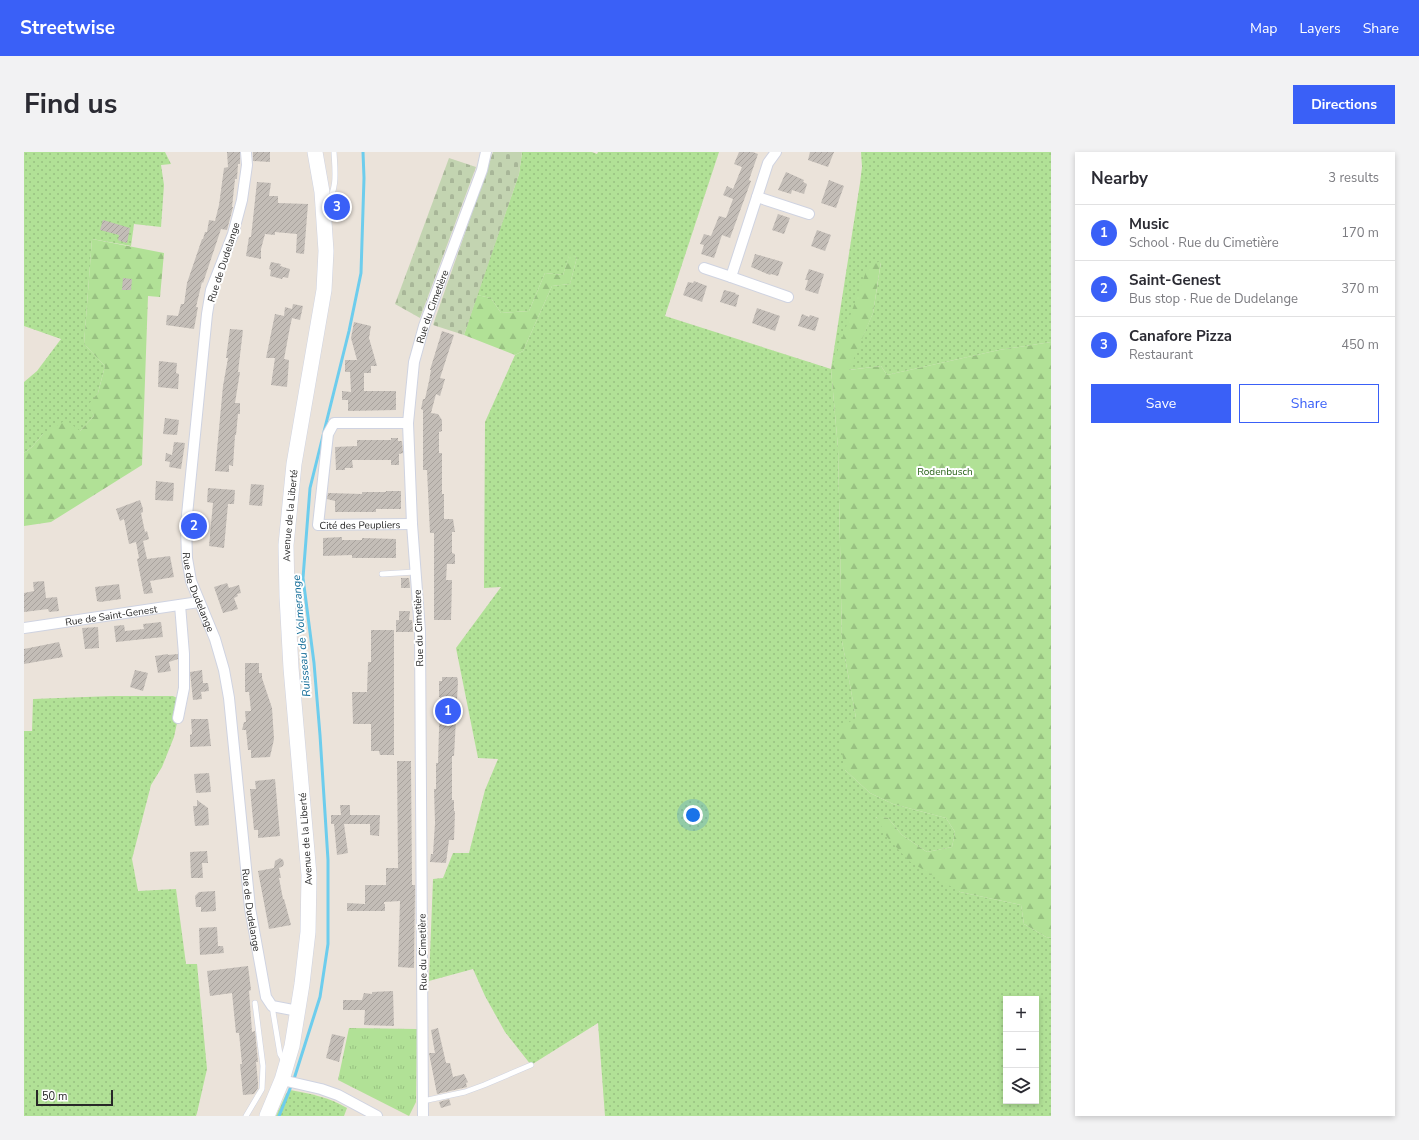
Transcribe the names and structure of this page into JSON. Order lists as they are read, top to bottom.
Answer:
{
  "streets": {
    "main road": ["Avenue de la Liberté"],
    "street": [
      "Rue de Dudelange",
      "Rue du Cimetière",
      "Cité des Peupliers",
      "Rue de Saint-Genest"
    ]
  },
  "crossings": [
    ["Rue de Dudelange", "Rue de Saint-Genest"],
    ["Rue du Cimetière", "Cité des Peupliers"]
  ],
  "water": ["Ruisseau de Volmerange"],
  "parks": ["Rodenbusch"],
  "scale_bar": "50 m",
  "page": {
    "header": "Streetwise",
    "nav": ["Map", "Layers", "Share"],
    "title": "Find us",
    "buttons": [
      "Directions",
      ["Save", "Share"]
    ],
    "heading": ["Nearby", "3 results"],
    "pins": ["3", "2", "1"],
    "list": [
      {
        "mark": "1",
        "name": "Music",
        "note": "School · Rue du Cimetière",
        "value": "170 m"
      },
      {
        "mark": "2",
        "name": "Saint-Genest",
        "note": "Bus stop · Rue de Dudelange",
        "value": "370 m"
      },
      {
        "mark": "3",
        "name": "Canafore Pizza",
        "note": "Restaurant",
        "value": "450 m"
      }
    ],
    "map_buttons": ["+", "−"],
    "scale": "50 m"
  }
}
